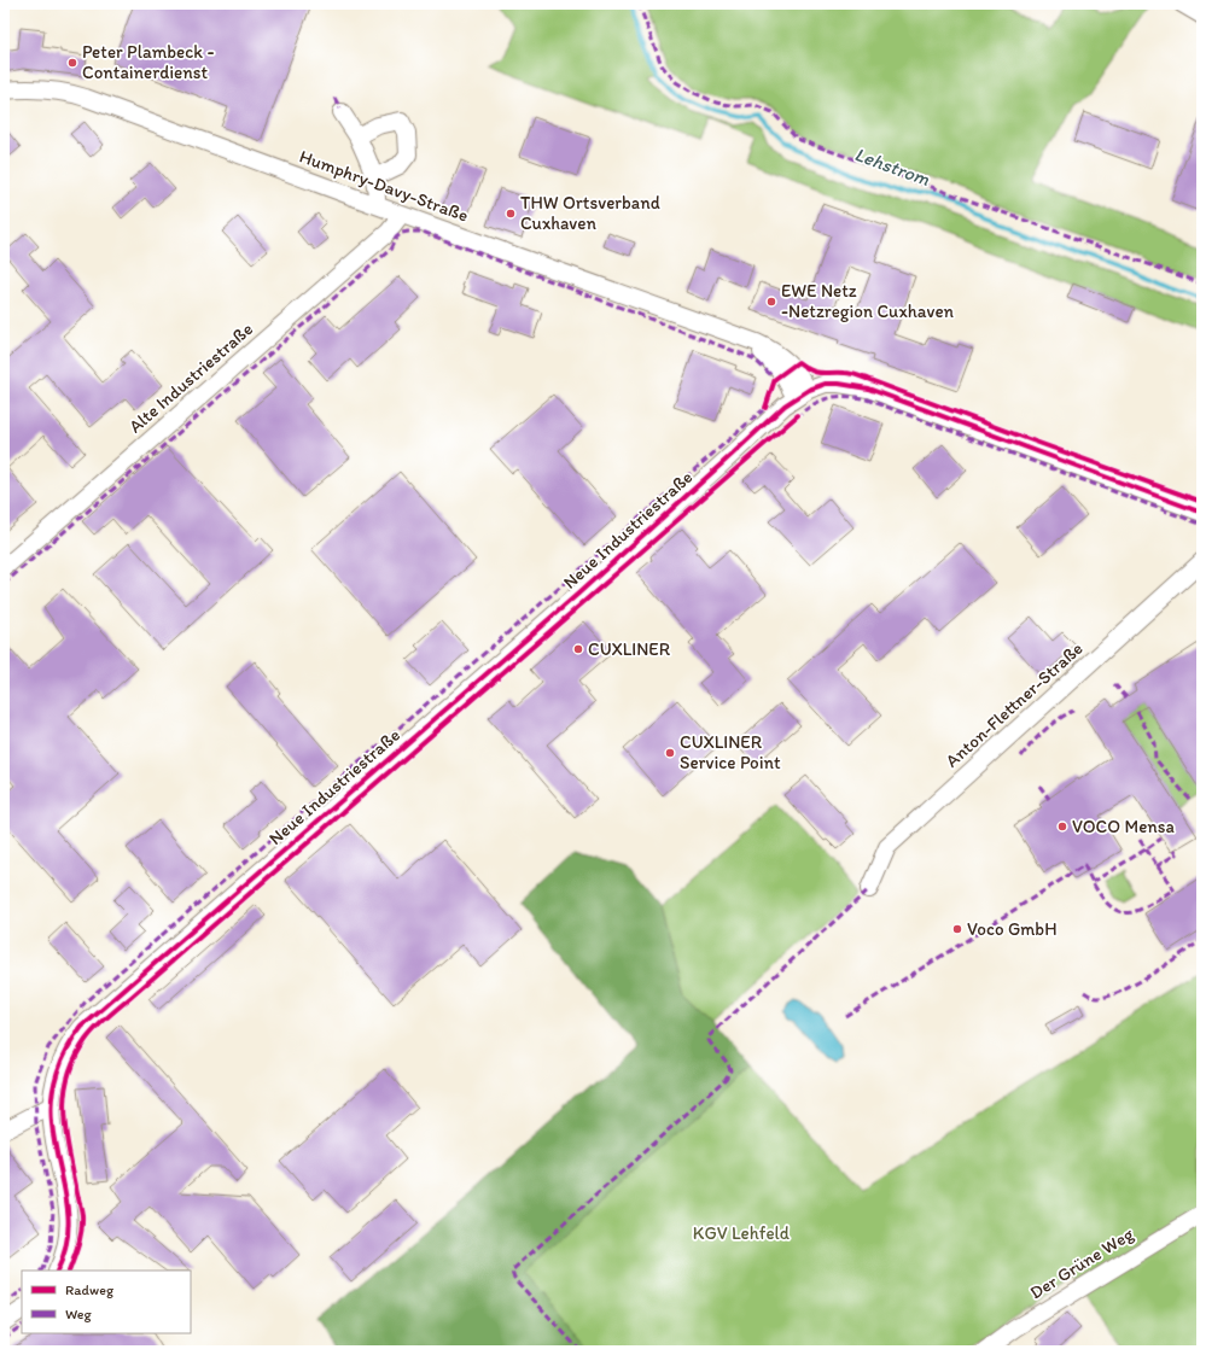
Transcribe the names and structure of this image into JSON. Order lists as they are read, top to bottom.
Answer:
{
  "streets": {
    "street": [
      "Humphry-Davy-Straße",
      "Alte Industriestraße",
      "Neue Industriestraße",
      "Anton-Flettner-Straße",
      "Der Grüne Weg"
    ]
  },
  "crossings": [
    ["Humphry-Davy-Straße", "Alte Industriestraße"],
    ["Humphry-Davy-Straße", "Neue Industriestraße"]
  ],
  "water": ["Lehstrom"],
  "parks": ["KGV Lehfeld"],
  "places": [
    "Peter Plambeck - Containerdienst",
    "THW Ortsverband Cuxhaven",
    "EWE Netz -Netzregion Cuxhaven",
    "CUXLINER",
    "CUXLINER Service Point",
    "VOCO Mensa",
    "Voco GmbH"
  ],
  "legend": ["Radweg", "Weg"]
}
